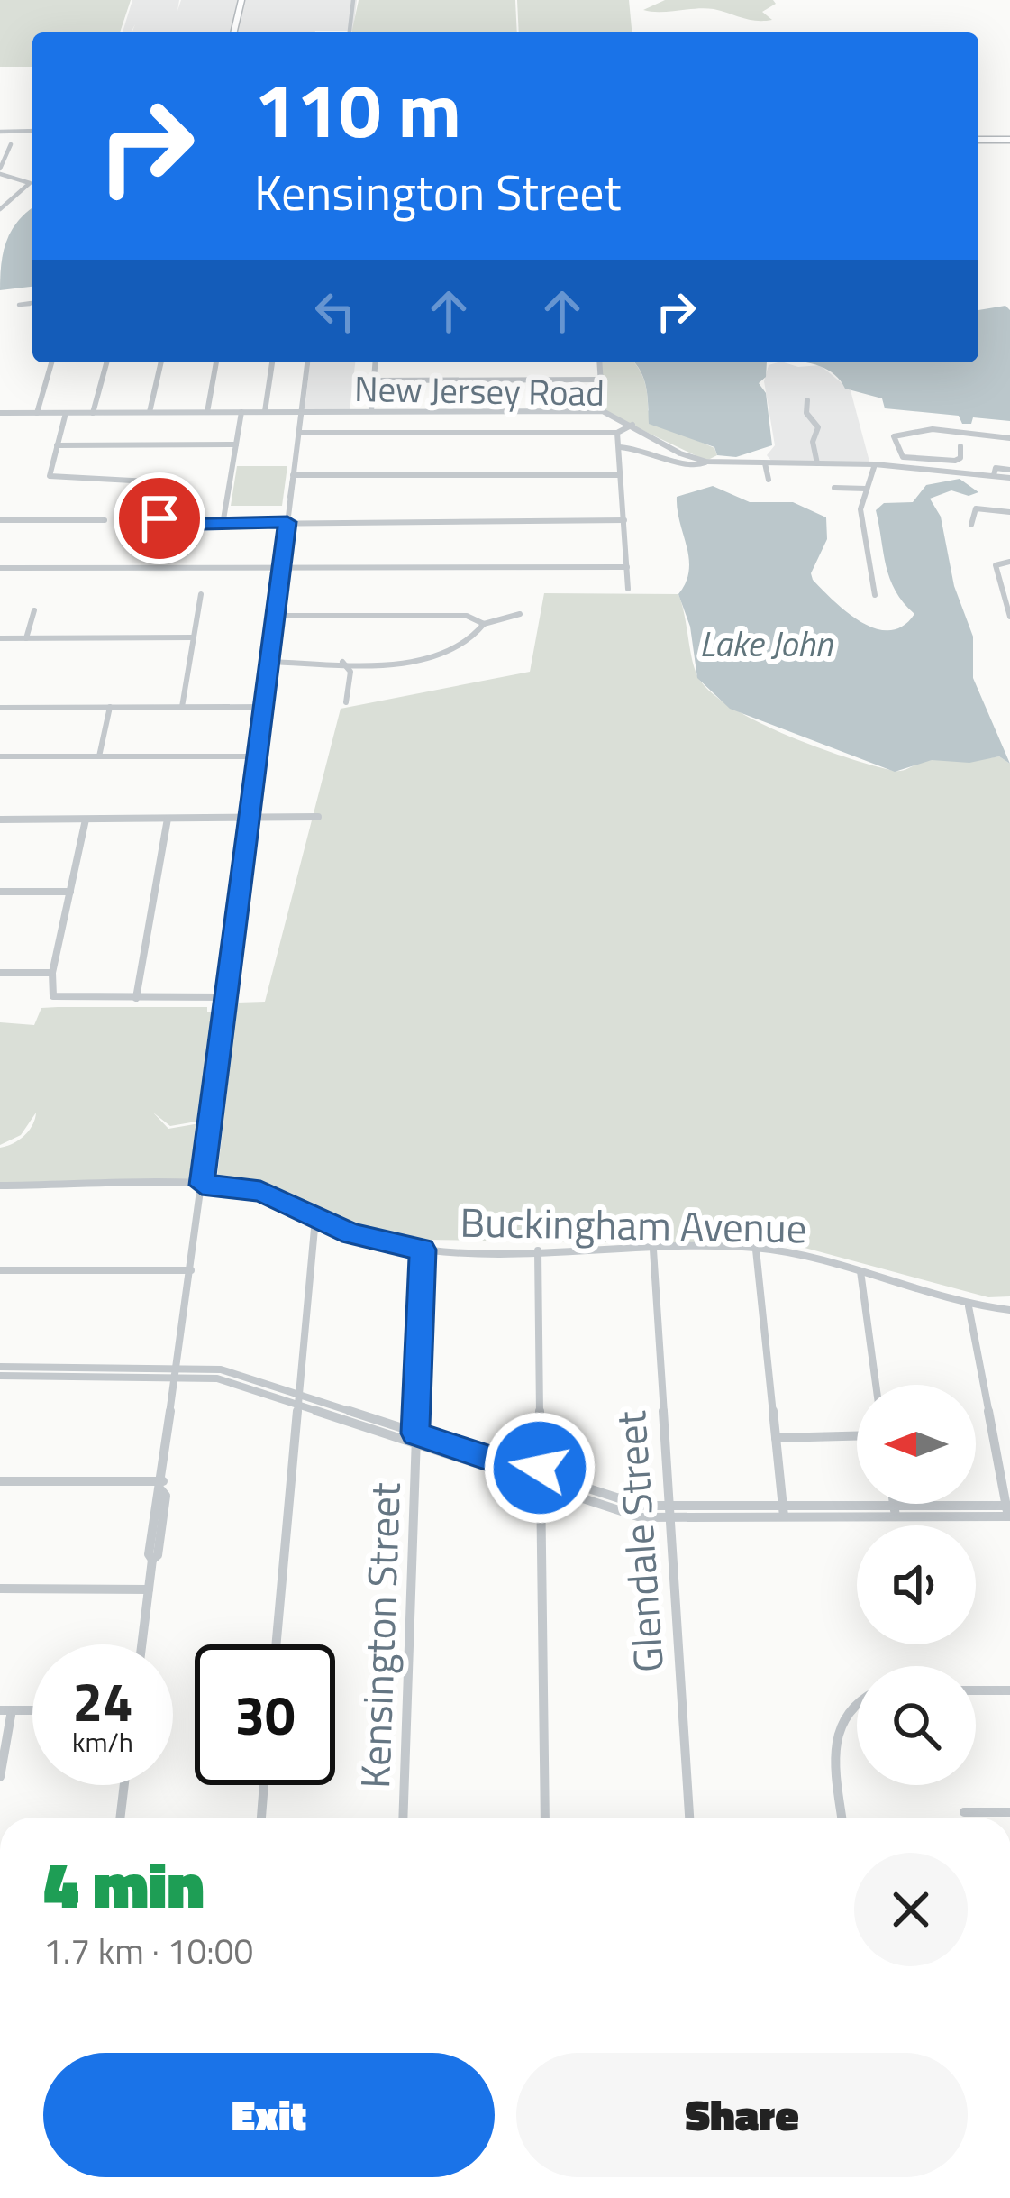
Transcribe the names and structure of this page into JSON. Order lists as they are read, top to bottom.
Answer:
{
  "streets": {
    "street": [
      "New Jersey Road",
      "Buckingham Avenue",
      "Glendale Street",
      "Kensington Street"
    ]
  },
  "crossings": [
    ["Buckingham Avenue", "Glendale Street"],
    ["Buckingham Avenue", "Kensington Street"]
  ],
  "water": ["Lake John"],
  "north": "left",
  "page": {
    "turn": ["110 m", "Kensington Street"],
    "speed": "24 km/h",
    "limit": "30",
    "heading": ["4 min", "1.7 km · 10:00"],
    "buttons": ["Exit", "Share"]
  }
}
